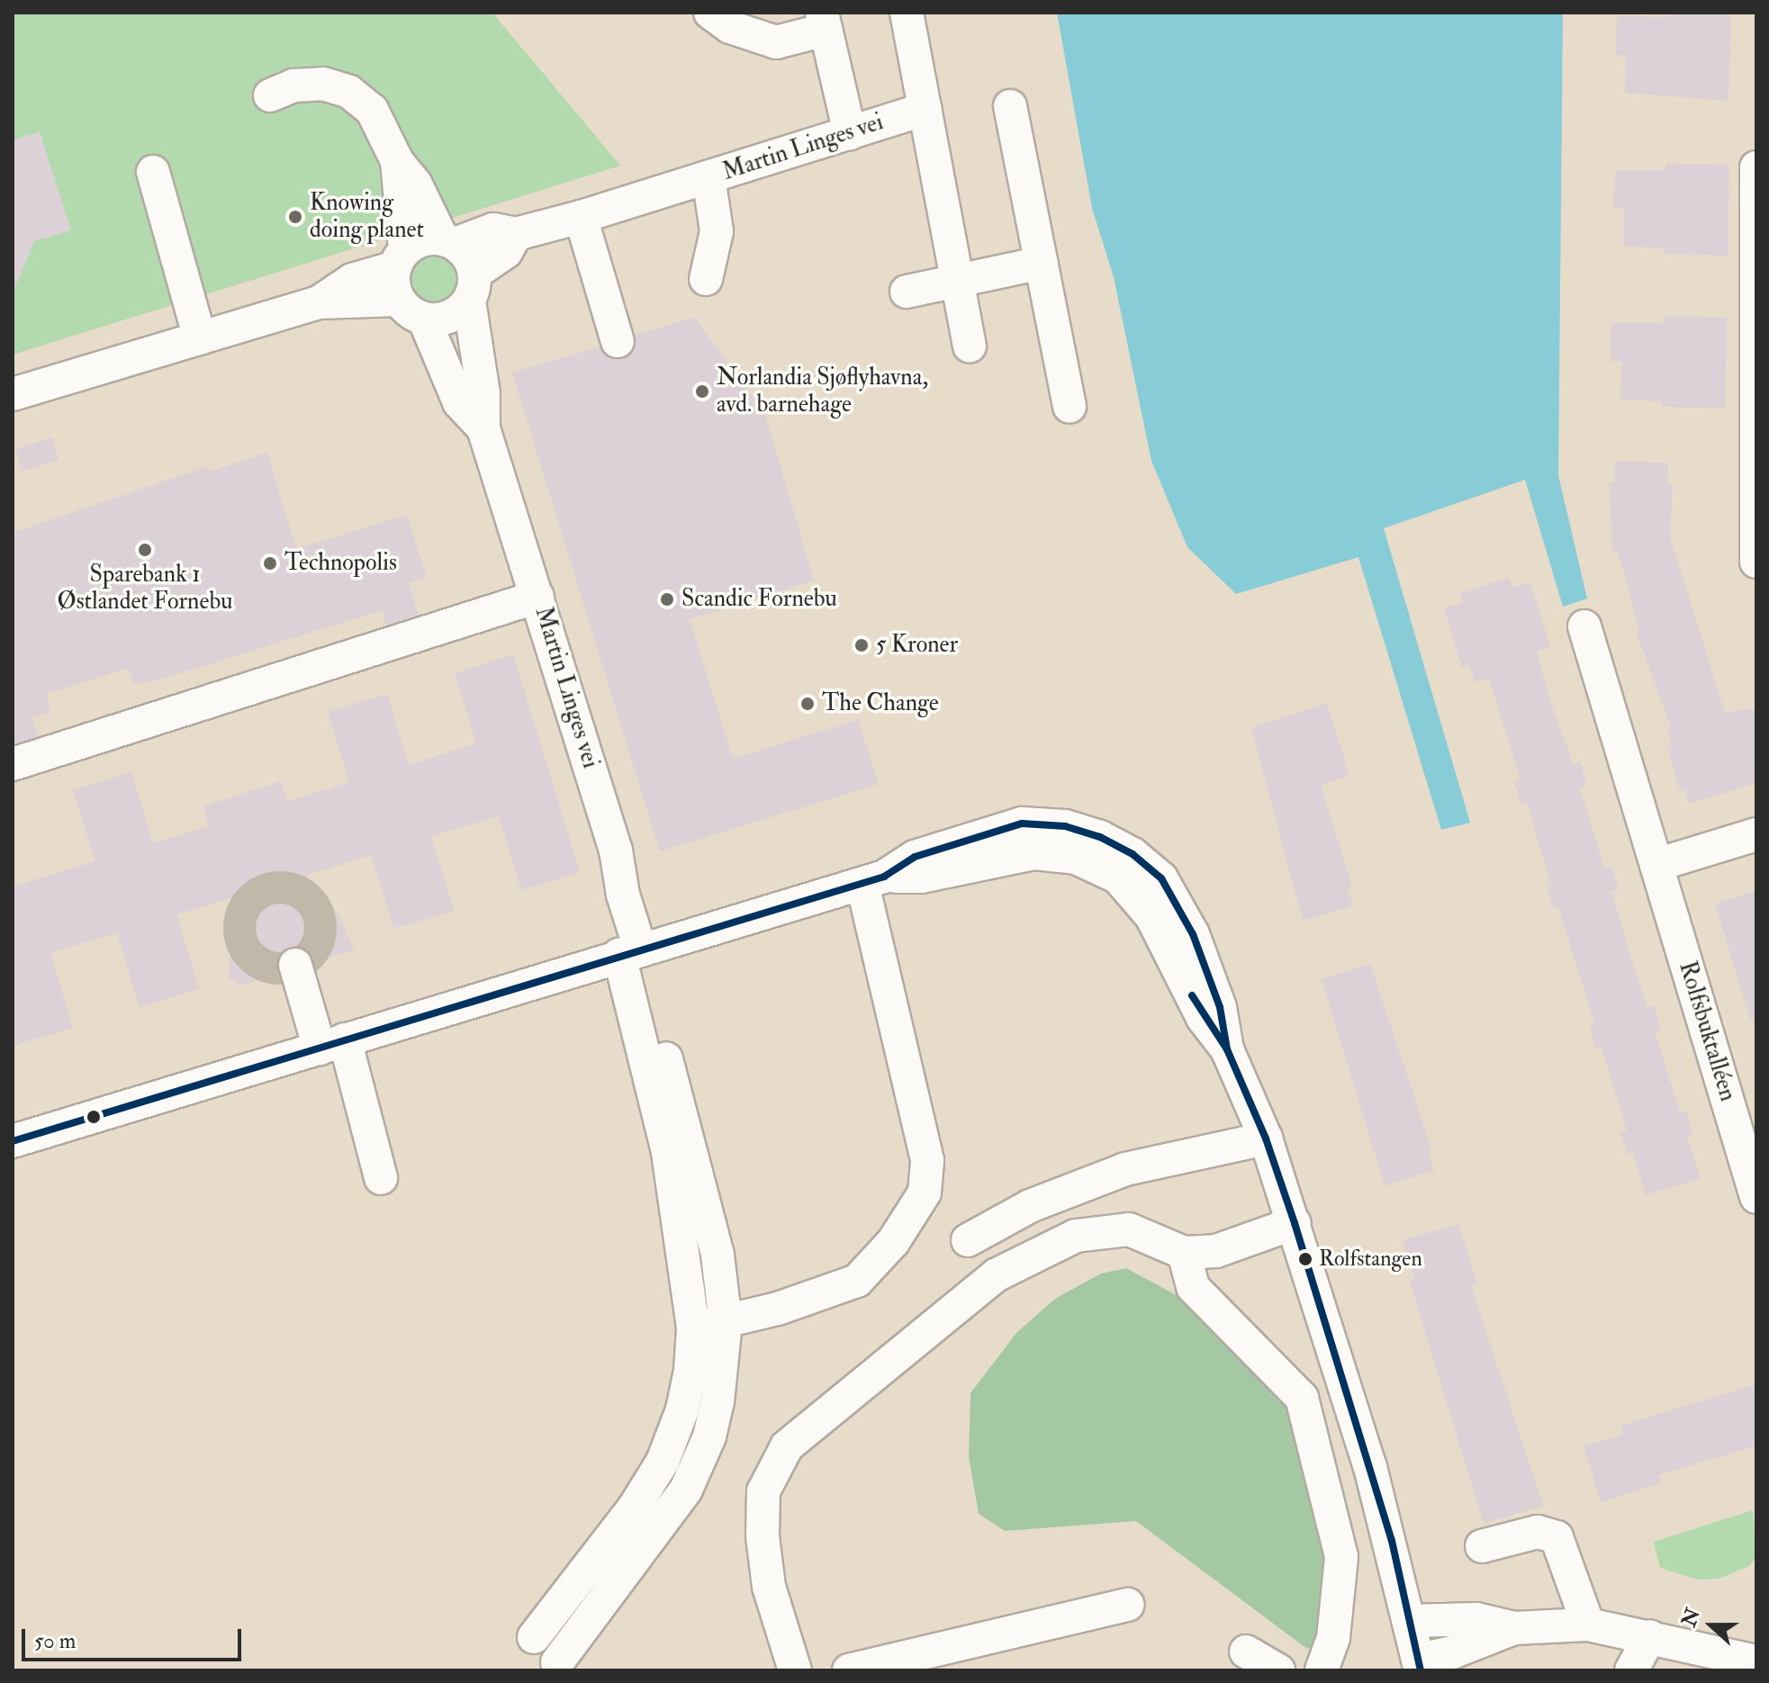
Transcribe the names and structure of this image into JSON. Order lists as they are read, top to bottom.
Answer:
{
  "streets": {
    "street": ["Martin Linges vei", "Rolfsbuktalléen"]
  },
  "places": [
    "Knowing doing planet",
    "Norlandia Sjøflyhavna, avd. barnehage",
    "Sparebank 1 Østlandet Fornebu",
    "Technopolis",
    "Scandic Fornebu",
    "5 Kroner",
    "The Change",
    "Rolfstangen"
  ],
  "scale_bar": "50 m",
  "north": "left"
}
